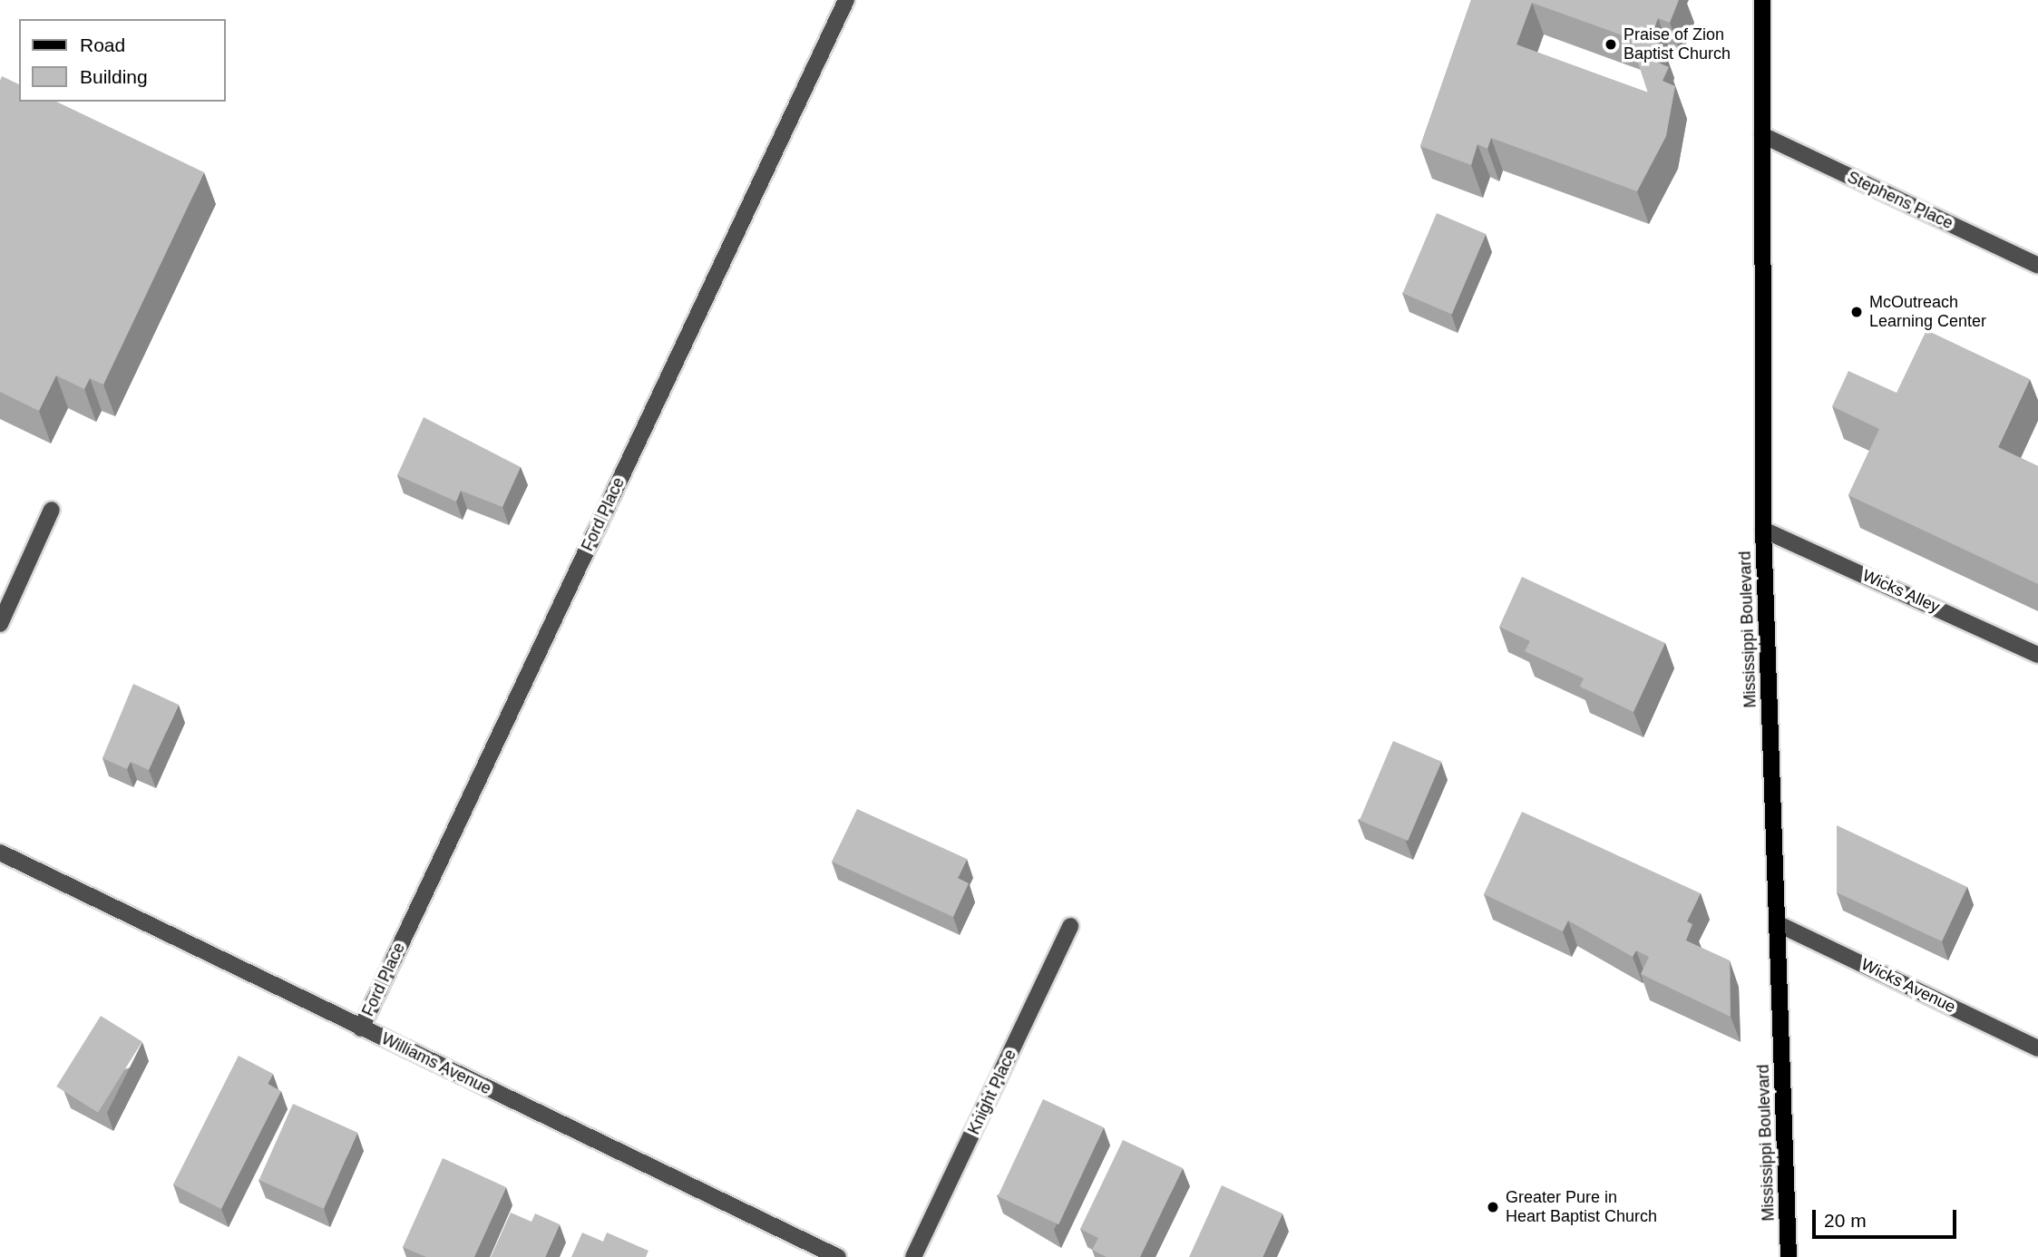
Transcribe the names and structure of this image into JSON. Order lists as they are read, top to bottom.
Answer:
{
  "streets": {
    "main road": ["Mississippi Boulevard"],
    "street": [
      "Stephens Place",
      "Ford Place",
      "Wicks Alley",
      "Wicks Avenue",
      "Williams Avenue",
      "Knight Place"
    ]
  },
  "crossings": [
    ["Stephens Place", "Mississippi Boulevard"],
    ["Ford Place", "Williams Avenue"],
    ["Wicks Alley", "Mississippi Boulevard"],
    ["Mississippi Boulevard", "Wicks Avenue"]
  ],
  "places": ["Praise of Zion Baptist Church", "McOutreach Learning Center", "Greater Pure in Heart Baptist Church"],
  "legend": ["Road", "Building"],
  "scale_bar": "20 m"
}
